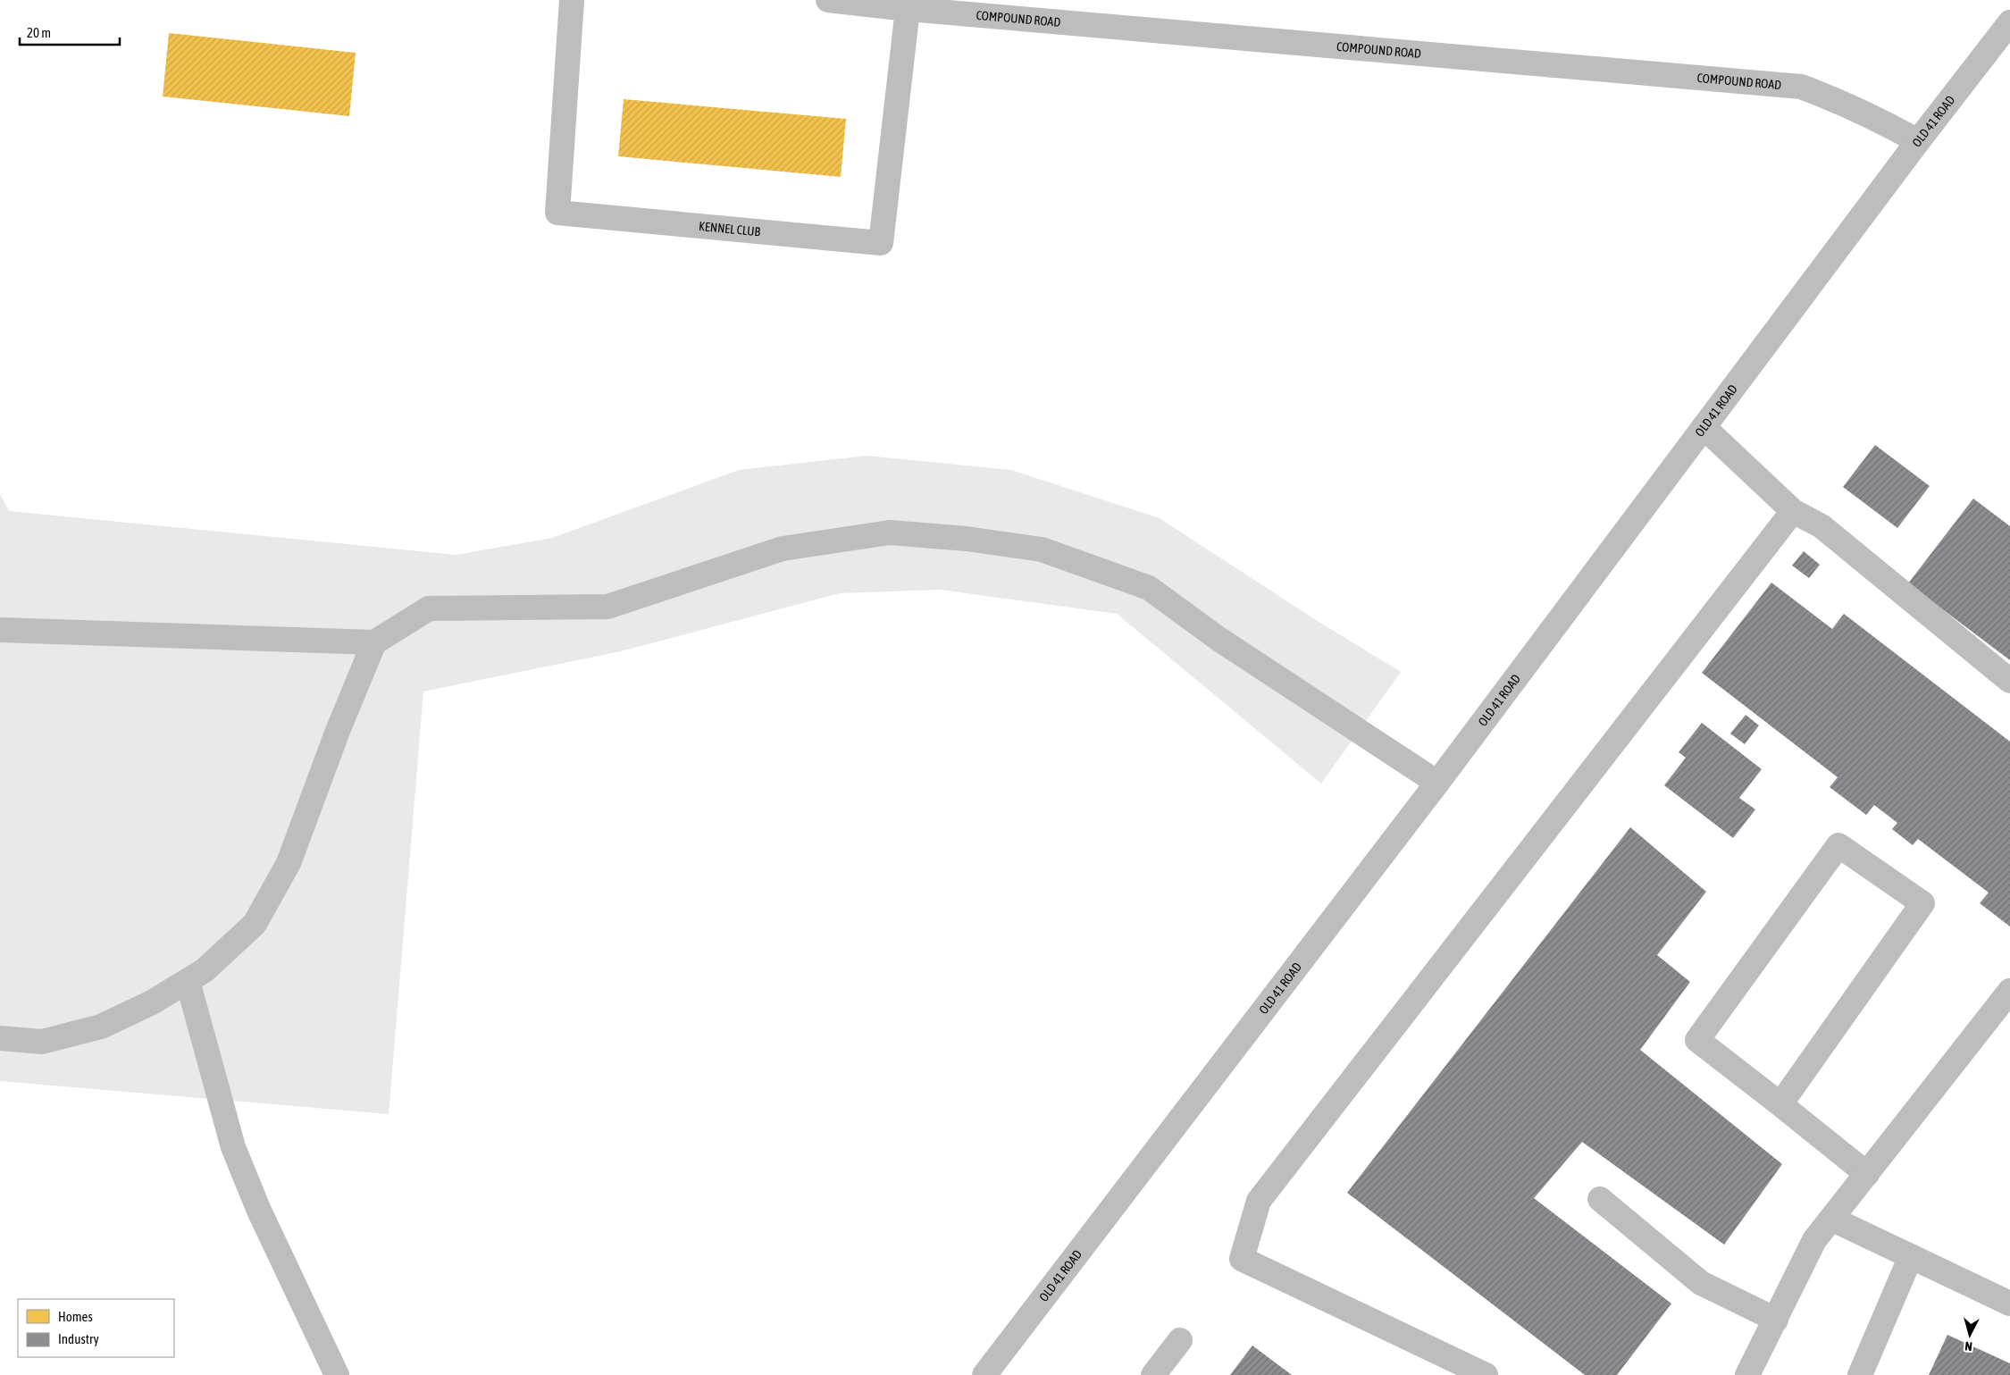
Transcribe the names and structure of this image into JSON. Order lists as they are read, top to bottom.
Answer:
{
  "streets": {
    "street": ["COMPOUND ROAD", "OLD 41 ROAD", "KENNEL CLUB"]
  },
  "crossings": [
    ["COMPOUND ROAD", "OLD 41 ROAD"],
    ["COMPOUND ROAD", "KENNEL CLUB"]
  ],
  "legend": ["Homes", "Industry"],
  "scale_bar": "20 m",
  "north": "bottom"
}
